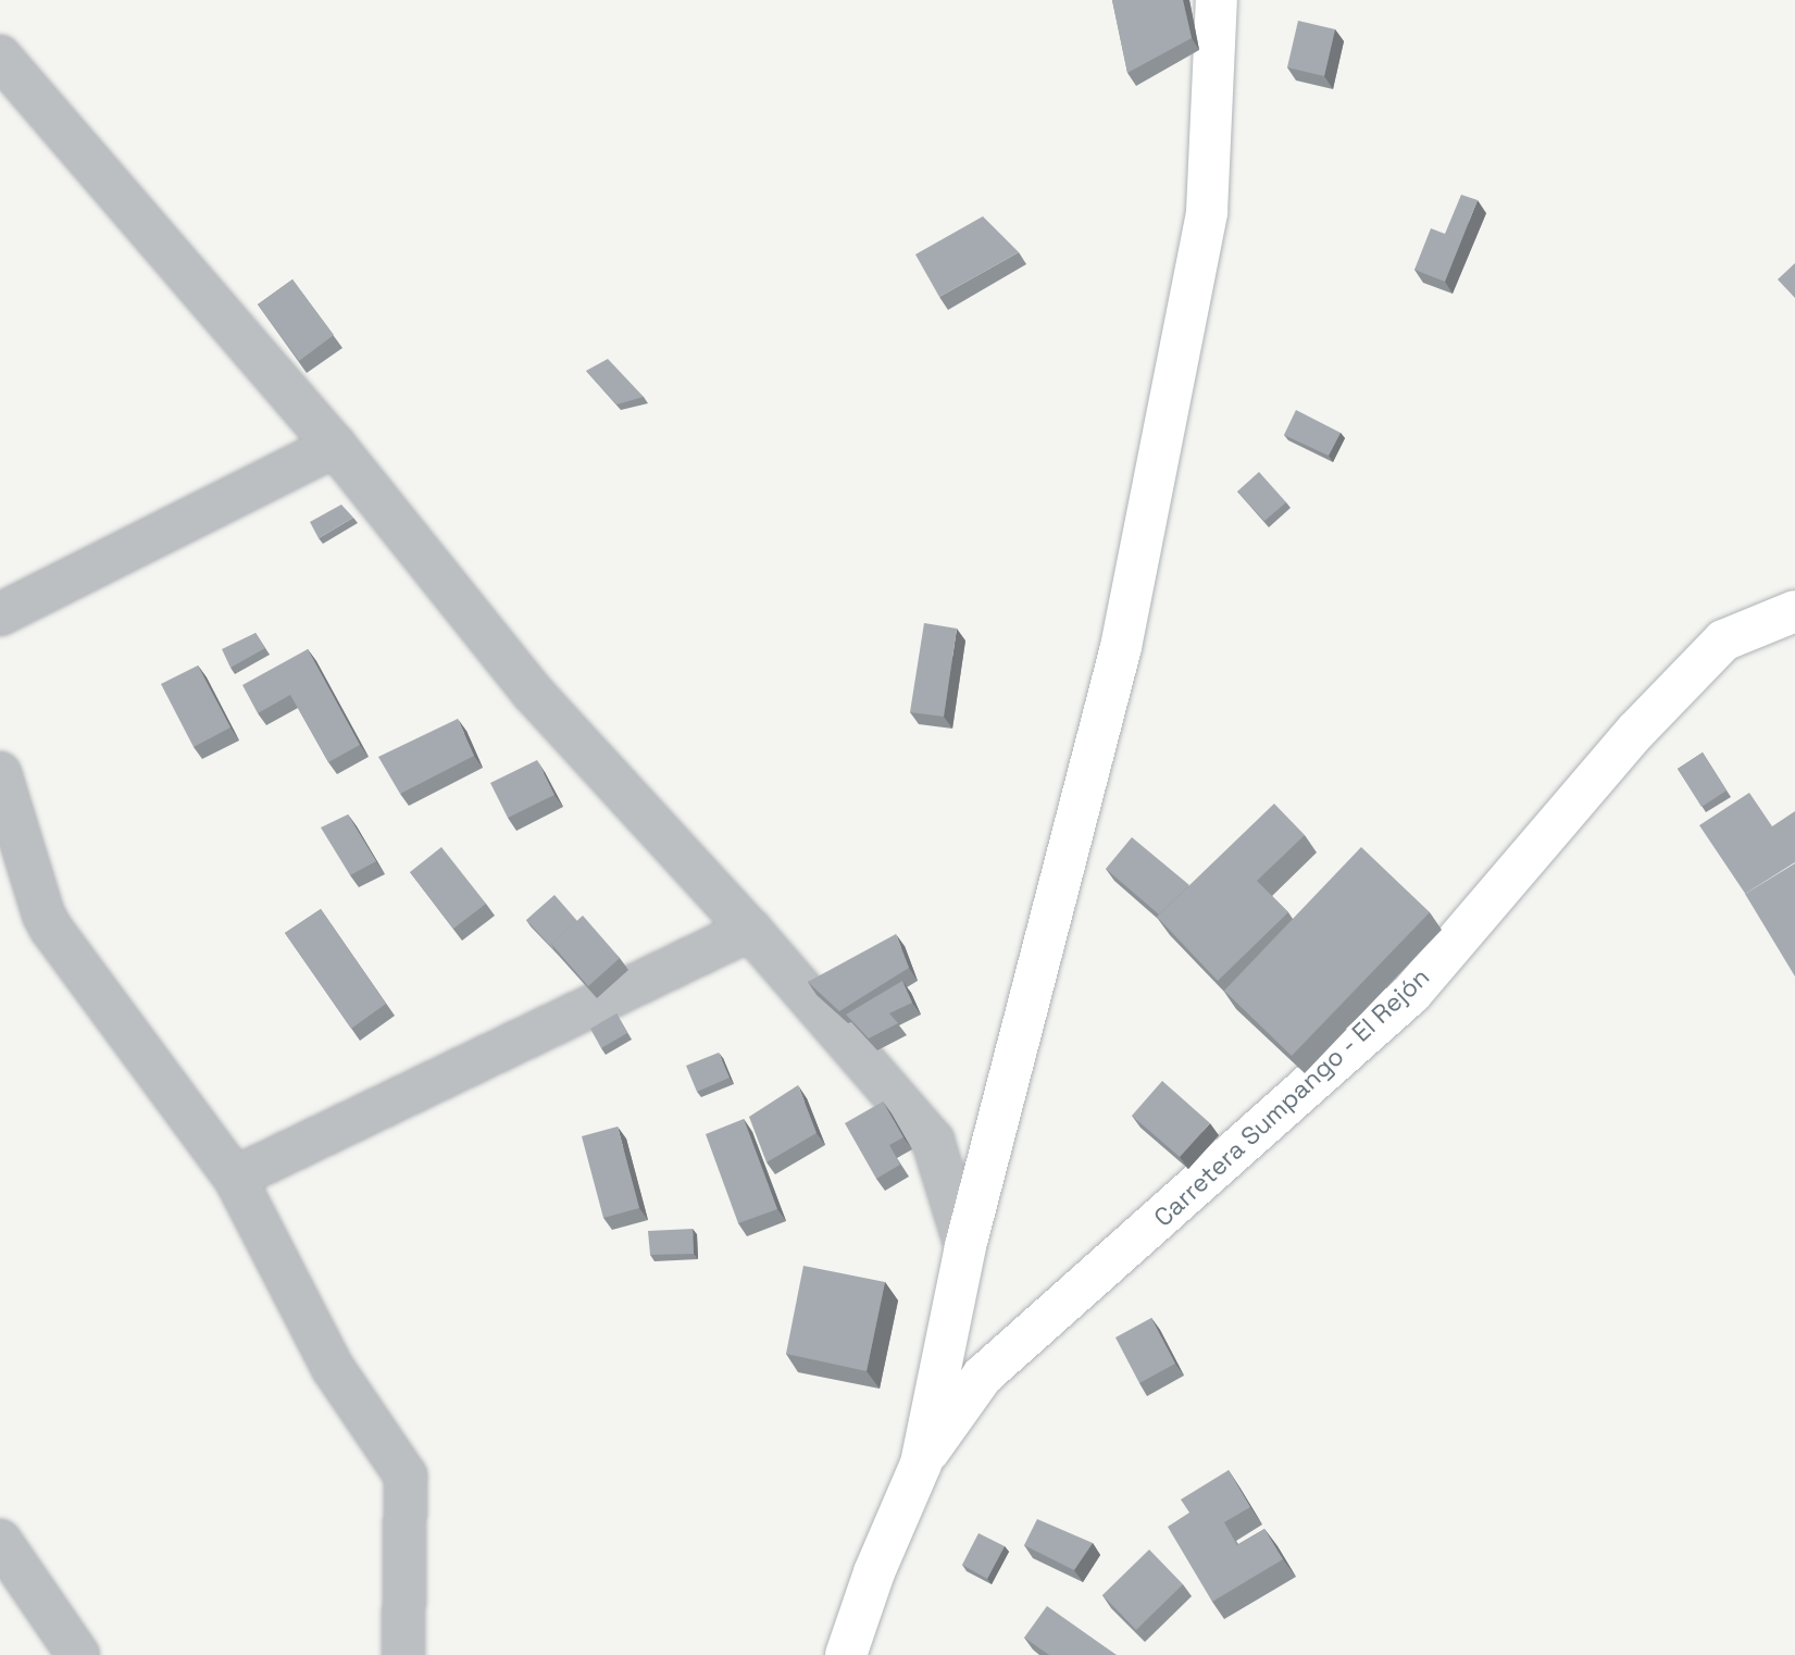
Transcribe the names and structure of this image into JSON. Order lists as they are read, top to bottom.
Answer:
{
  "streets": {
    "street": ["Carretera Sumpango - El Rejón"]
  }
}
